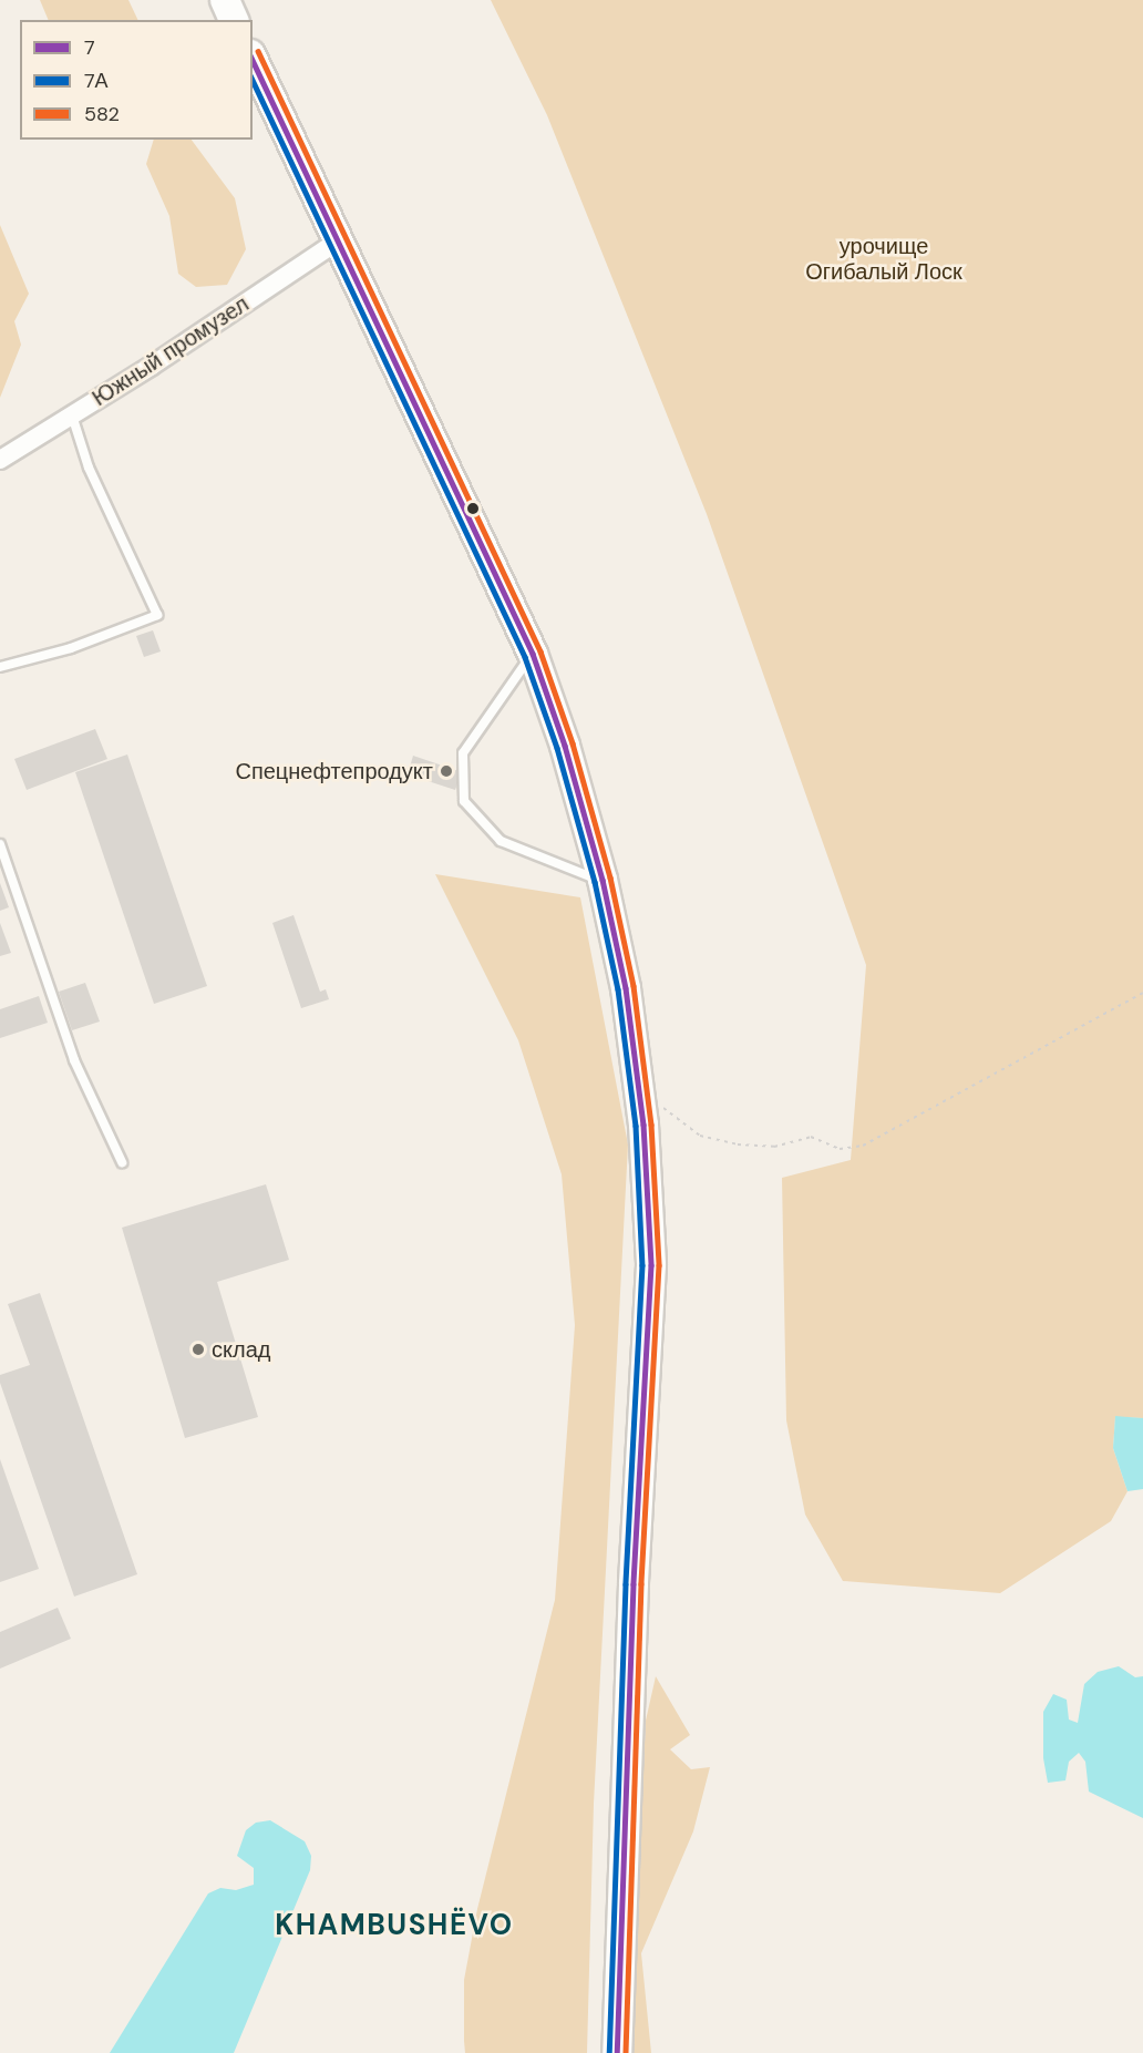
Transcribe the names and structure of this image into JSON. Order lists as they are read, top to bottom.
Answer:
{
  "streets": {
    "street": ["Южный промузел"]
  },
  "districts": ["KHAMBUSHËVO"],
  "parks": ["урочище Огибалый Лоск"],
  "places": ["Спецнефтепродукт", "склад"],
  "lines": ["transit line 582", "transit line 7", "transit line 7А"],
  "legend": ["7", "7А", "582"]
}
